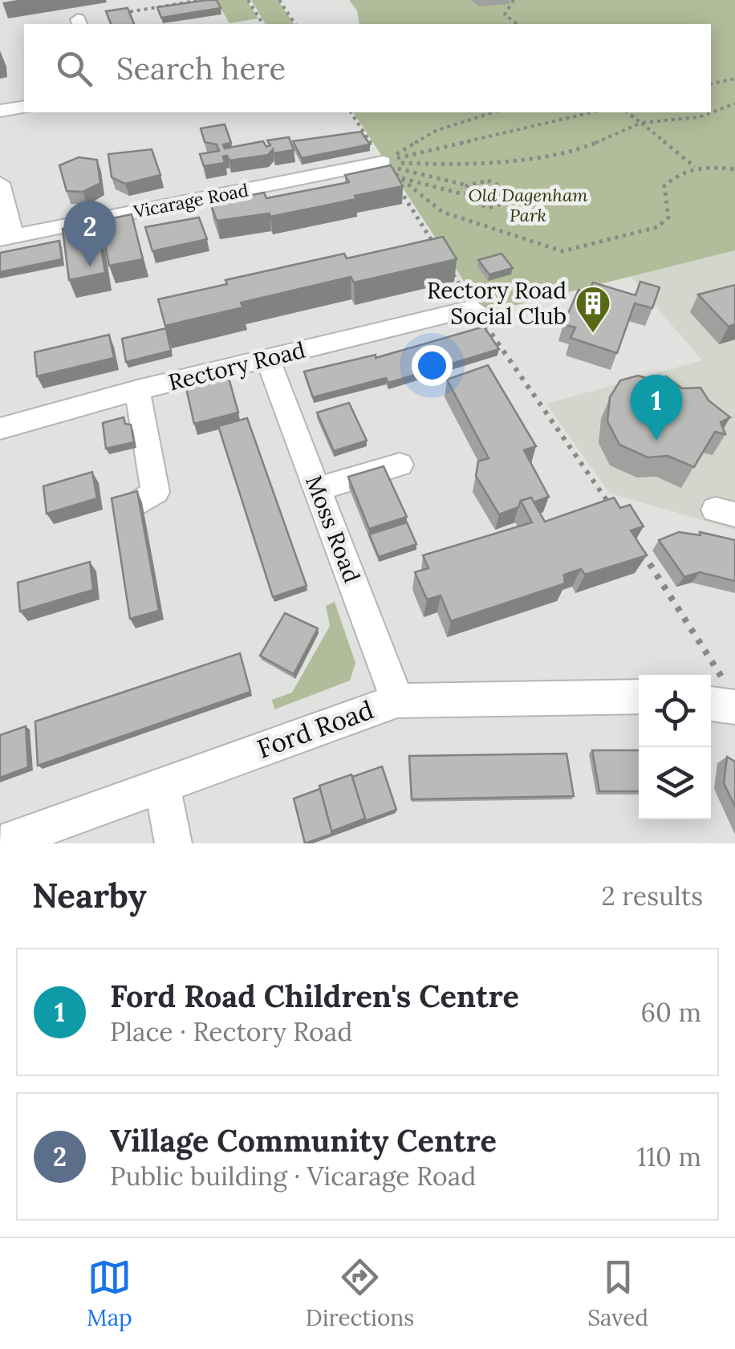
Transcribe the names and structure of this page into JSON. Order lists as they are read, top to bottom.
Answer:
{
  "streets": {
    "street": [
      "Vicarage Road",
      "Rectory Road",
      "Moss Road",
      "Ford Road"
    ]
  },
  "crossings": [
    ["Rectory Road", "Moss Road"],
    ["Moss Road", "Ford Road"]
  ],
  "parks": ["Old Dagenham Park"],
  "places": {
    "building": ["Rectory Road Social Club"]
  },
  "page": {
    "search": "Search here",
    "pins": ["2", "1"],
    "heading": ["Nearby", "2 results"],
    "list": [
      {
        "mark": "1",
        "name": "Ford Road Children's Centre",
        "note": "Place · Rectory Road",
        "value": "60 m"
      },
      {
        "mark": "2",
        "name": "Village Community Centre",
        "note": "Public building · Vicarage Road",
        "value": "110 m"
      }
    ],
    "nav": ["Map", "Directions", "Saved"]
  }
}
